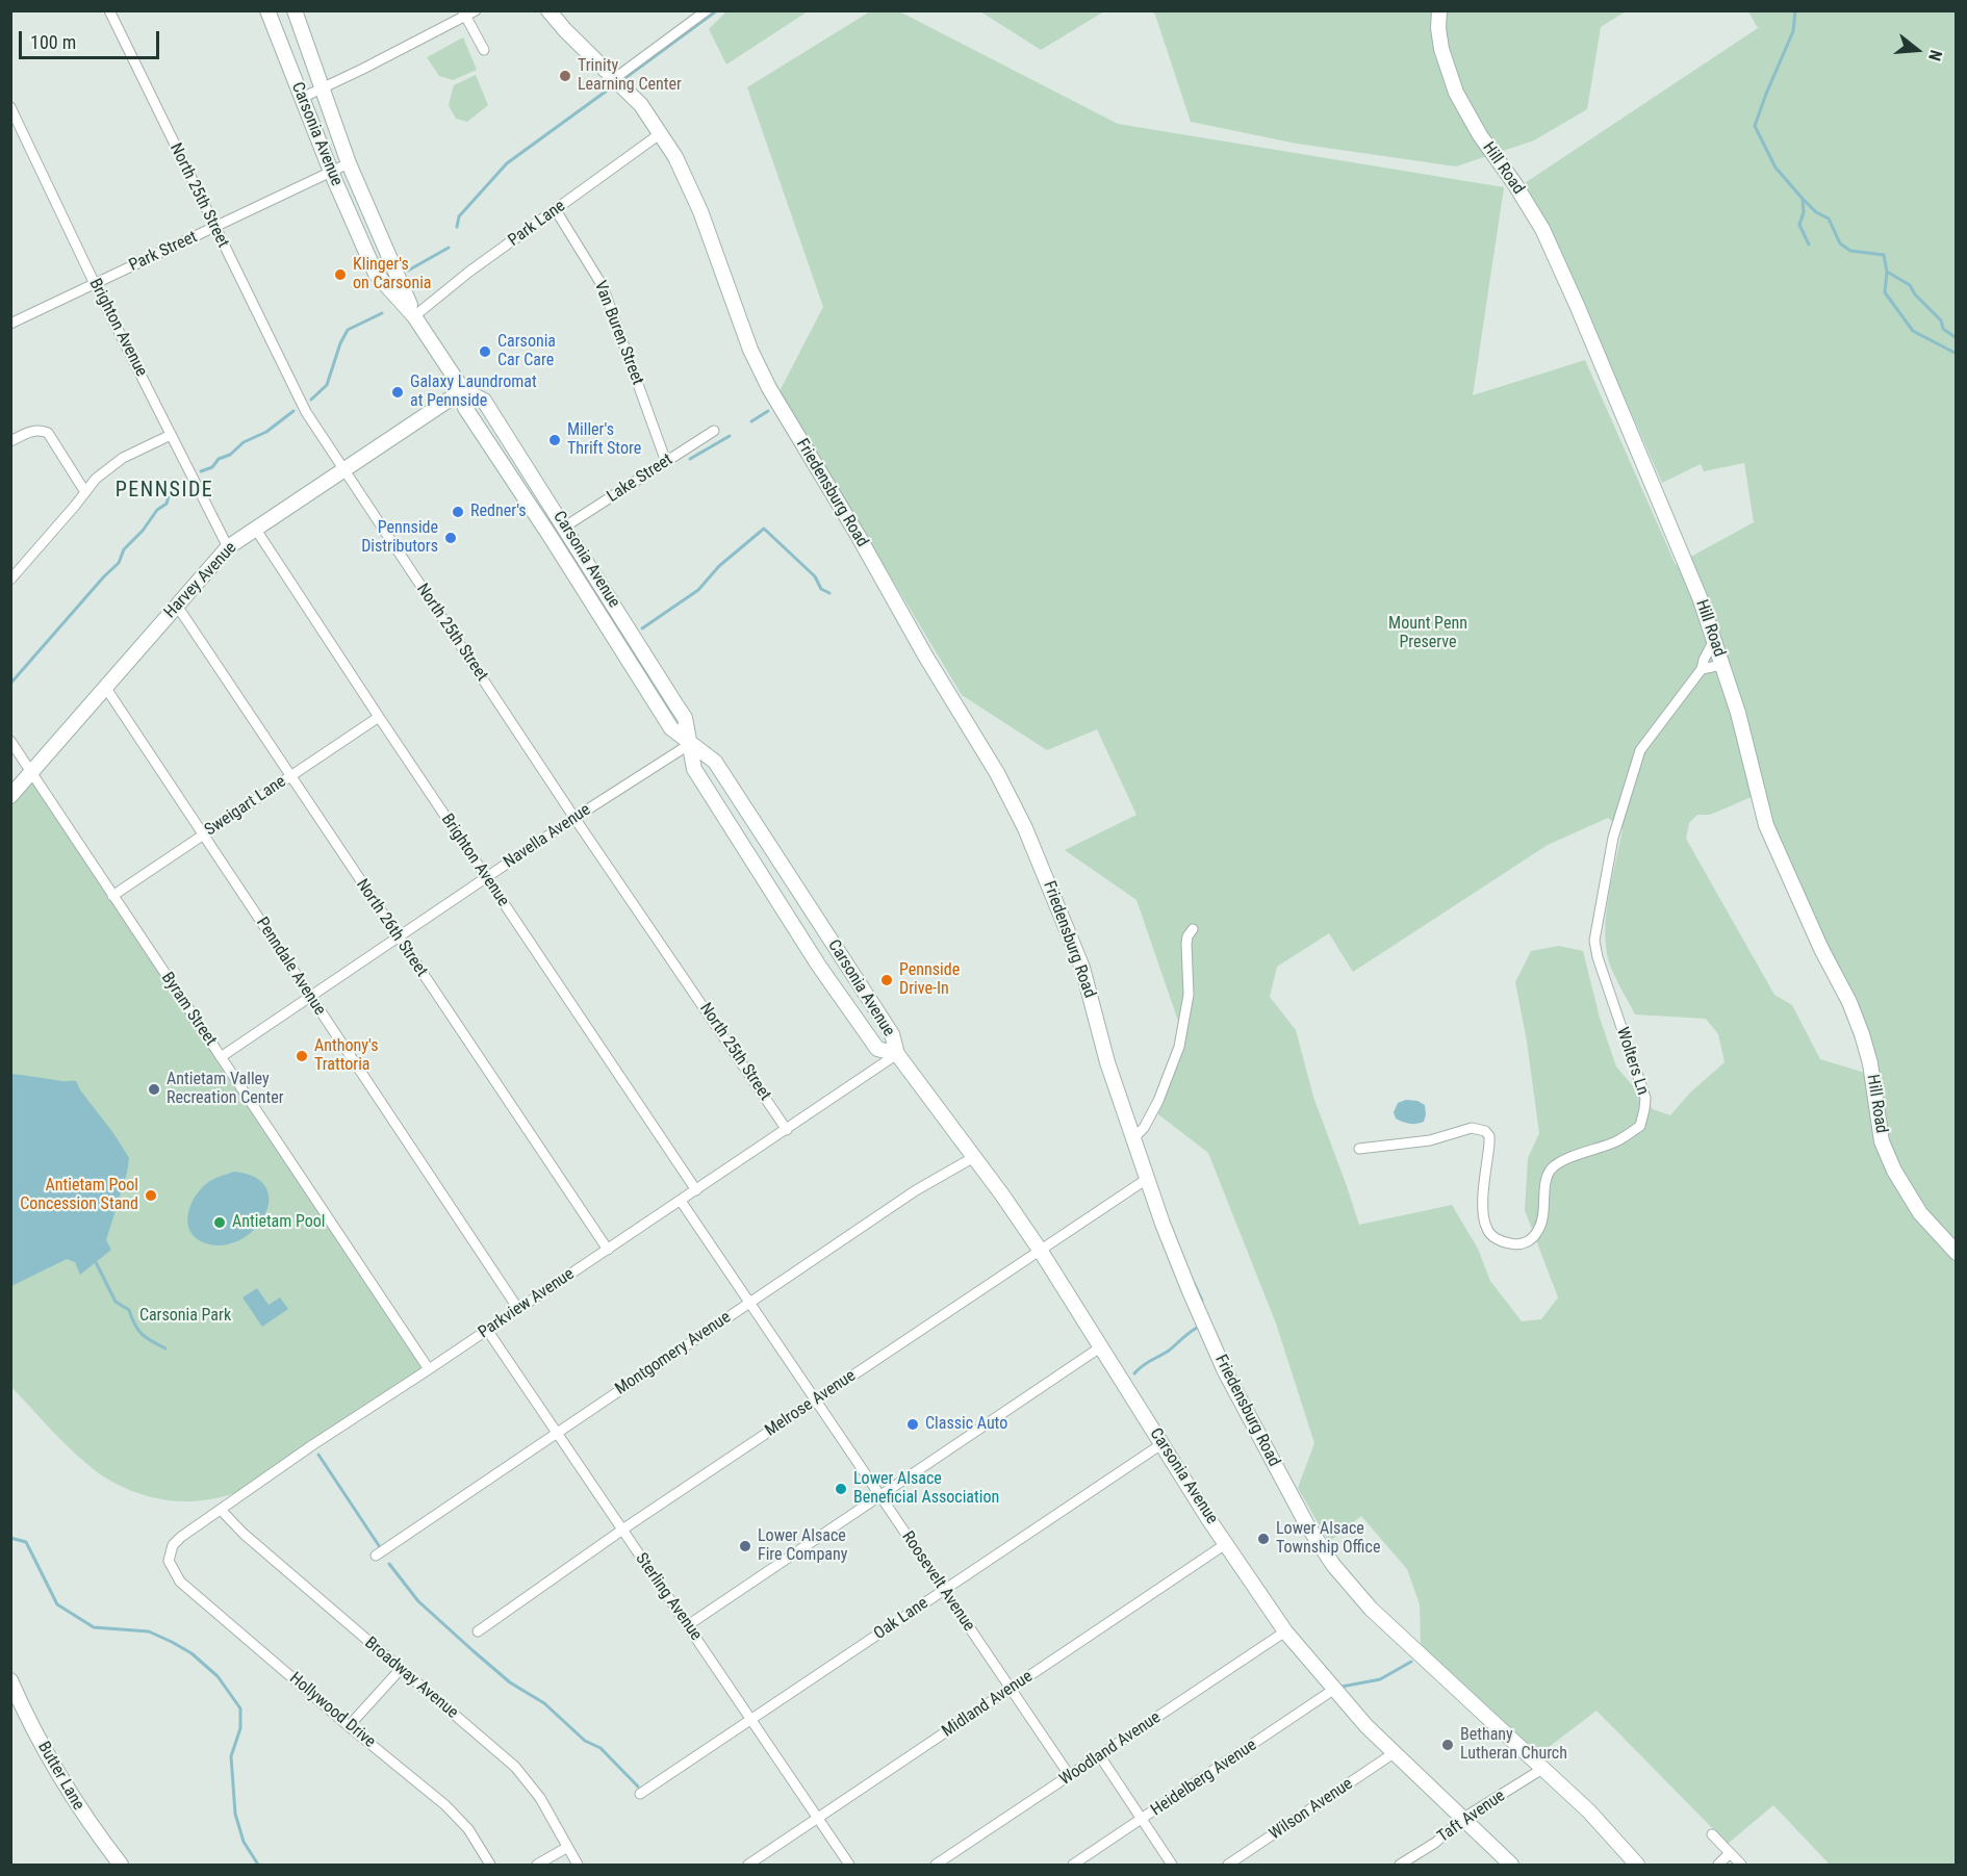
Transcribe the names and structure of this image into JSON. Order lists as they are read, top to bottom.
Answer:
{
  "streets": {
    "street": [
      "Carsonia Avenue",
      "Hill Road",
      "North 25th Street",
      "Park Lane",
      "Park Street",
      "Brighton Avenue",
      "Van Buren Street",
      "Lake Street",
      "Friedensburg Road",
      "Harvey Avenue",
      "Sweigart Lane",
      "Navella Avenue",
      "North 26th Street",
      "Penndale Avenue",
      "Byram Street",
      "Wolters Ln",
      "Parkview Avenue",
      "Montgomery Avenue",
      "Melrose Avenue",
      "Roosevelt Avenue",
      "Sterling Avenue",
      "Oak Lane",
      "Broadway Avenue",
      "Midland Avenue",
      "Hollywood Drive",
      "Woodland Avenue",
      "Butter Lane",
      "Heidelberg Avenue",
      "Wilson Avenue",
      "Taft Avenue"
    ]
  },
  "crossings": [
    ["Carsonia Avenue", "Park Lane"],
    ["Carsonia Avenue", "Park Street"],
    ["Carsonia Avenue", "Lake Street"],
    ["Carsonia Avenue", "Harvey Avenue"],
    ["Carsonia Avenue", "Navella Avenue"],
    ["Carsonia Avenue", "Parkview Avenue"],
    ["Carsonia Avenue", "Montgomery Avenue"],
    ["Carsonia Avenue", "Melrose Avenue"],
    ["Carsonia Avenue", "Oak Lane"],
    ["Carsonia Avenue", "Midland Avenue"],
    ["Carsonia Avenue", "Woodland Avenue"],
    ["Carsonia Avenue", "Heidelberg Avenue"],
    ["Carsonia Avenue", "Wilson Avenue"],
    ["Carsonia Avenue", "Taft Avenue"],
    ["North 25th Street", "Park Street"],
    ["North 25th Street", "Harvey Avenue"],
    ["North 25th Street", "Navella Avenue"],
    ["North 25th Street", "Parkview Avenue"],
    ["Park Lane", "Van Buren Street"],
    ["Park Lane", "Friedensburg Road"],
    ["Park Street", "Brighton Avenue"],
    ["Brighton Avenue", "Harvey Avenue"],
    ["Brighton Avenue", "Sweigart Lane"],
    ["Brighton Avenue", "Navella Avenue"],
    ["Brighton Avenue", "Parkview Avenue"],
    ["Van Buren Street", "Lake Street"],
    ["Friedensburg Road", "Melrose Avenue"],
    ["Friedensburg Road", "Taft Avenue"],
    ["Harvey Avenue", "North 26th Street"],
    ["Harvey Avenue", "Penndale Avenue"],
    ["Harvey Avenue", "Byram Street"],
    ["Sweigart Lane", "North 26th Street"],
    ["Sweigart Lane", "Penndale Avenue"],
    ["Sweigart Lane", "Byram Street"],
    ["Navella Avenue", "North 26th Street"],
    ["Navella Avenue", "Penndale Avenue"],
    ["Navella Avenue", "Byram Street"],
    ["North 26th Street", "Parkview Avenue"],
    ["Penndale Avenue", "Parkview Avenue"],
    ["Byram Street", "Parkview Avenue"],
    ["Parkview Avenue", "Roosevelt Avenue"],
    ["Parkview Avenue", "Sterling Avenue"],
    ["Parkview Avenue", "Broadway Avenue"],
    ["Parkview Avenue", "Hollywood Drive"],
    ["Montgomery Avenue", "Roosevelt Avenue"],
    ["Montgomery Avenue", "Sterling Avenue"],
    ["Melrose Avenue", "Roosevelt Avenue"],
    ["Melrose Avenue", "Sterling Avenue"],
    ["Roosevelt Avenue", "Oak Lane"],
    ["Roosevelt Avenue", "Midland Avenue"],
    ["Roosevelt Avenue", "Woodland Avenue"],
    ["Sterling Avenue", "Oak Lane"],
    ["Sterling Avenue", "Midland Avenue"]
  ],
  "districts": ["PENNSIDE"],
  "parks": ["Mount Penn Preserve", "Carsonia Park"],
  "places": [
    "Trinity Learning Center",
    "Klinger's on Carsonia",
    "Carsonia Car Care",
    "Galaxy Laundromat at Pennside",
    "Miller's Thrift Store",
    "Redner's",
    "Pennside Distributors",
    "Pennside Drive-In",
    "Anthony's Trattoria",
    "Antietam Valley Recreation Center",
    "Antietam Pool Concession Stand",
    "Antietam Pool",
    "Classic Auto",
    "Lower Alsace Beneficial Association",
    "Lower Alsace Township Office",
    "Lower Alsace Fire Company",
    "Bethany Lutheran Church"
  ],
  "scale_bar": "100 m",
  "north": "right"
}
